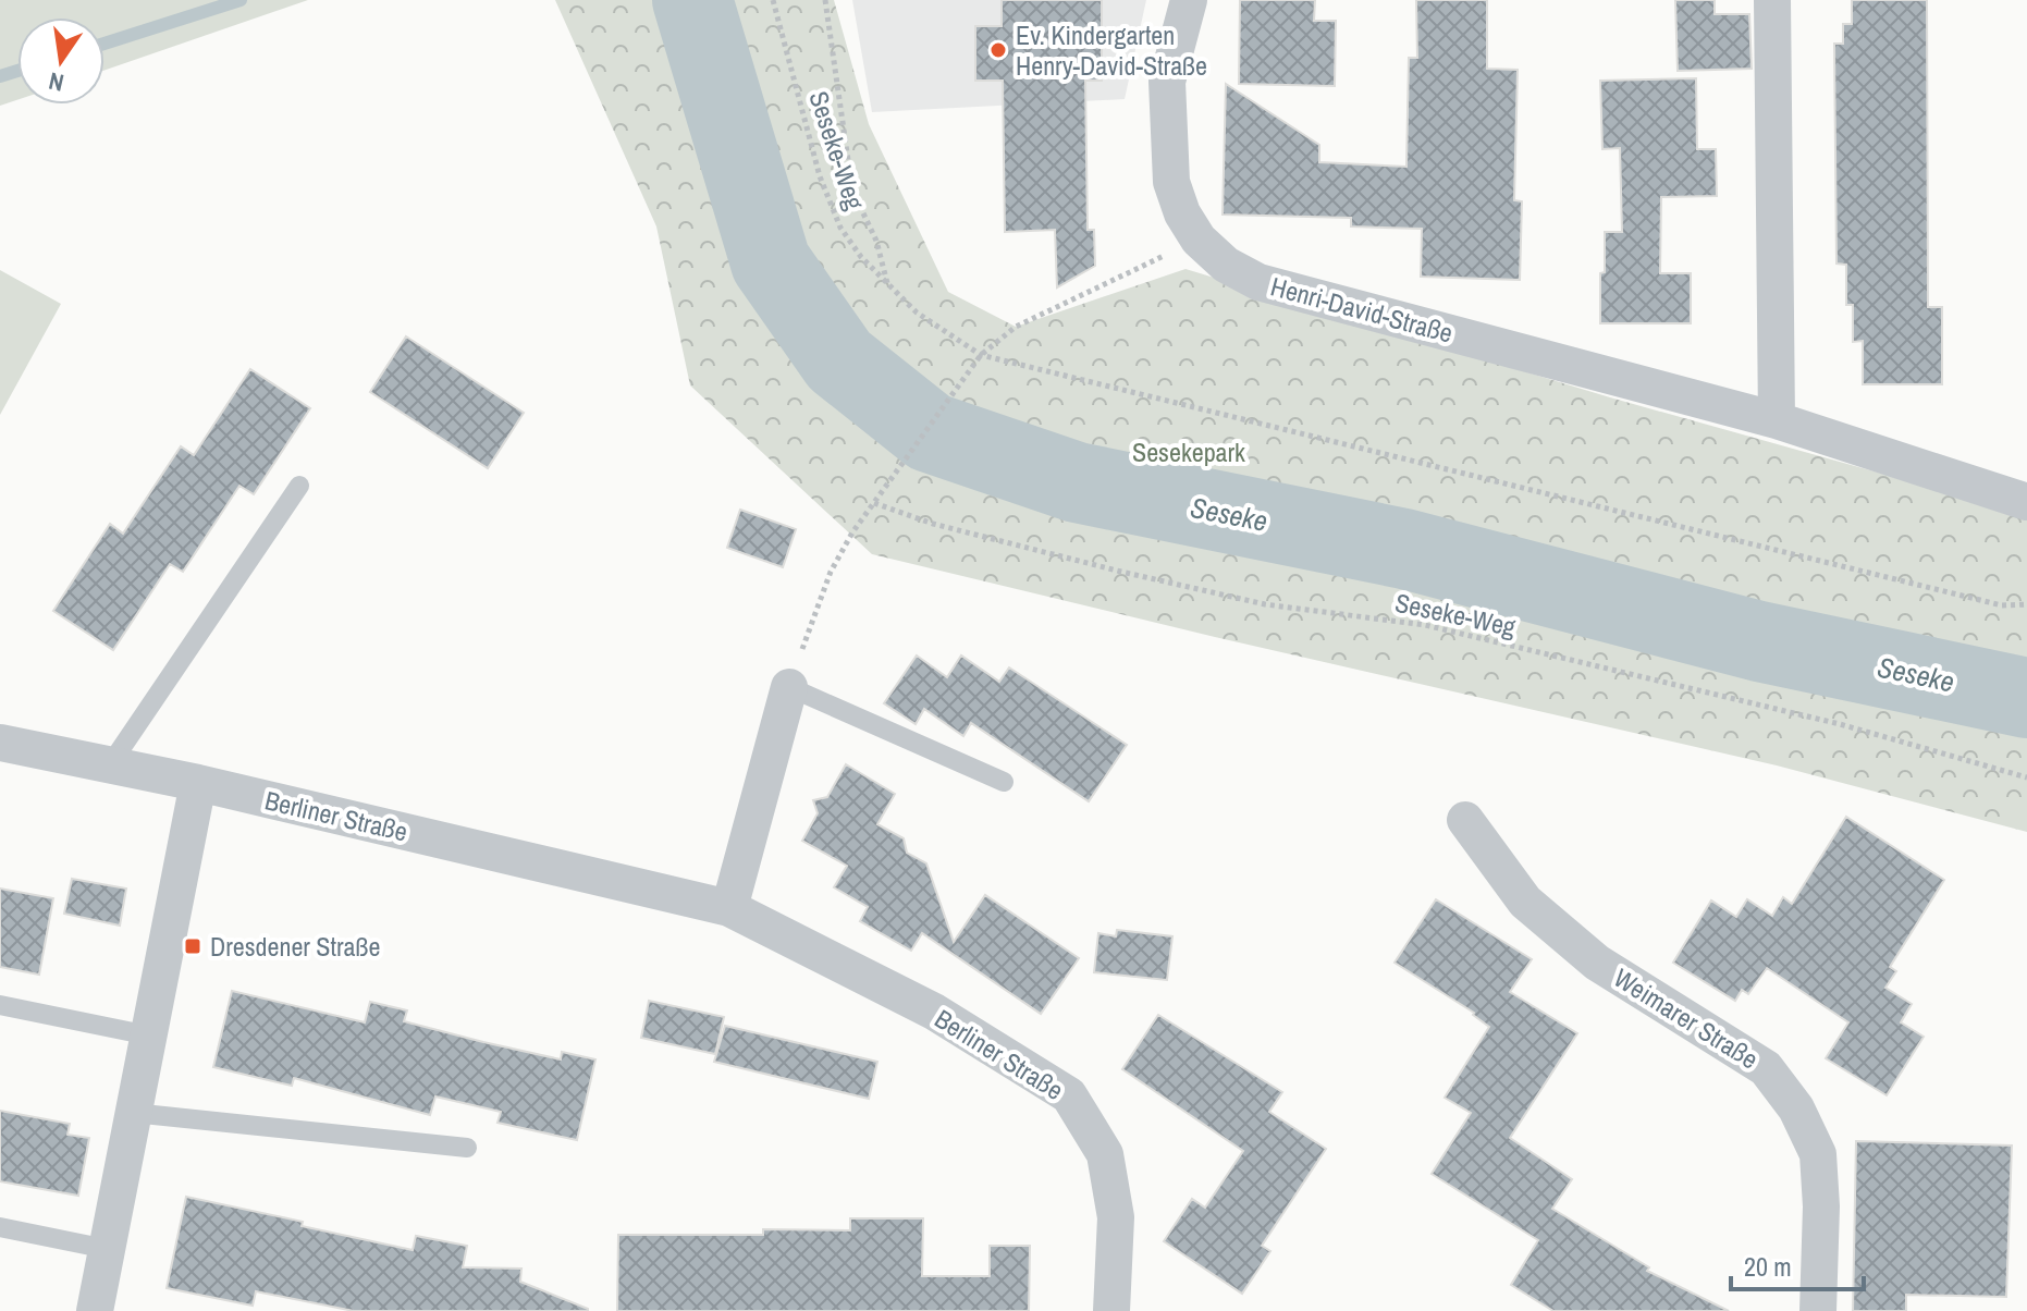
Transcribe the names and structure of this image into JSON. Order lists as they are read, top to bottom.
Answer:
{
  "streets": {
    "street": ["Henri-David-Straße", "Berliner Straße", "Weimarer Straße"],
    "path": ["Seseke-Weg"]
  },
  "water": ["Seseke"],
  "parks": ["Sesekepark"],
  "places": {
    "other": ["Ev. Kindergarten Henry-David-Straße"],
    "transit": ["Dresdener Straße"]
  },
  "scale_bar": "20 m",
  "north": "bottom"
}
